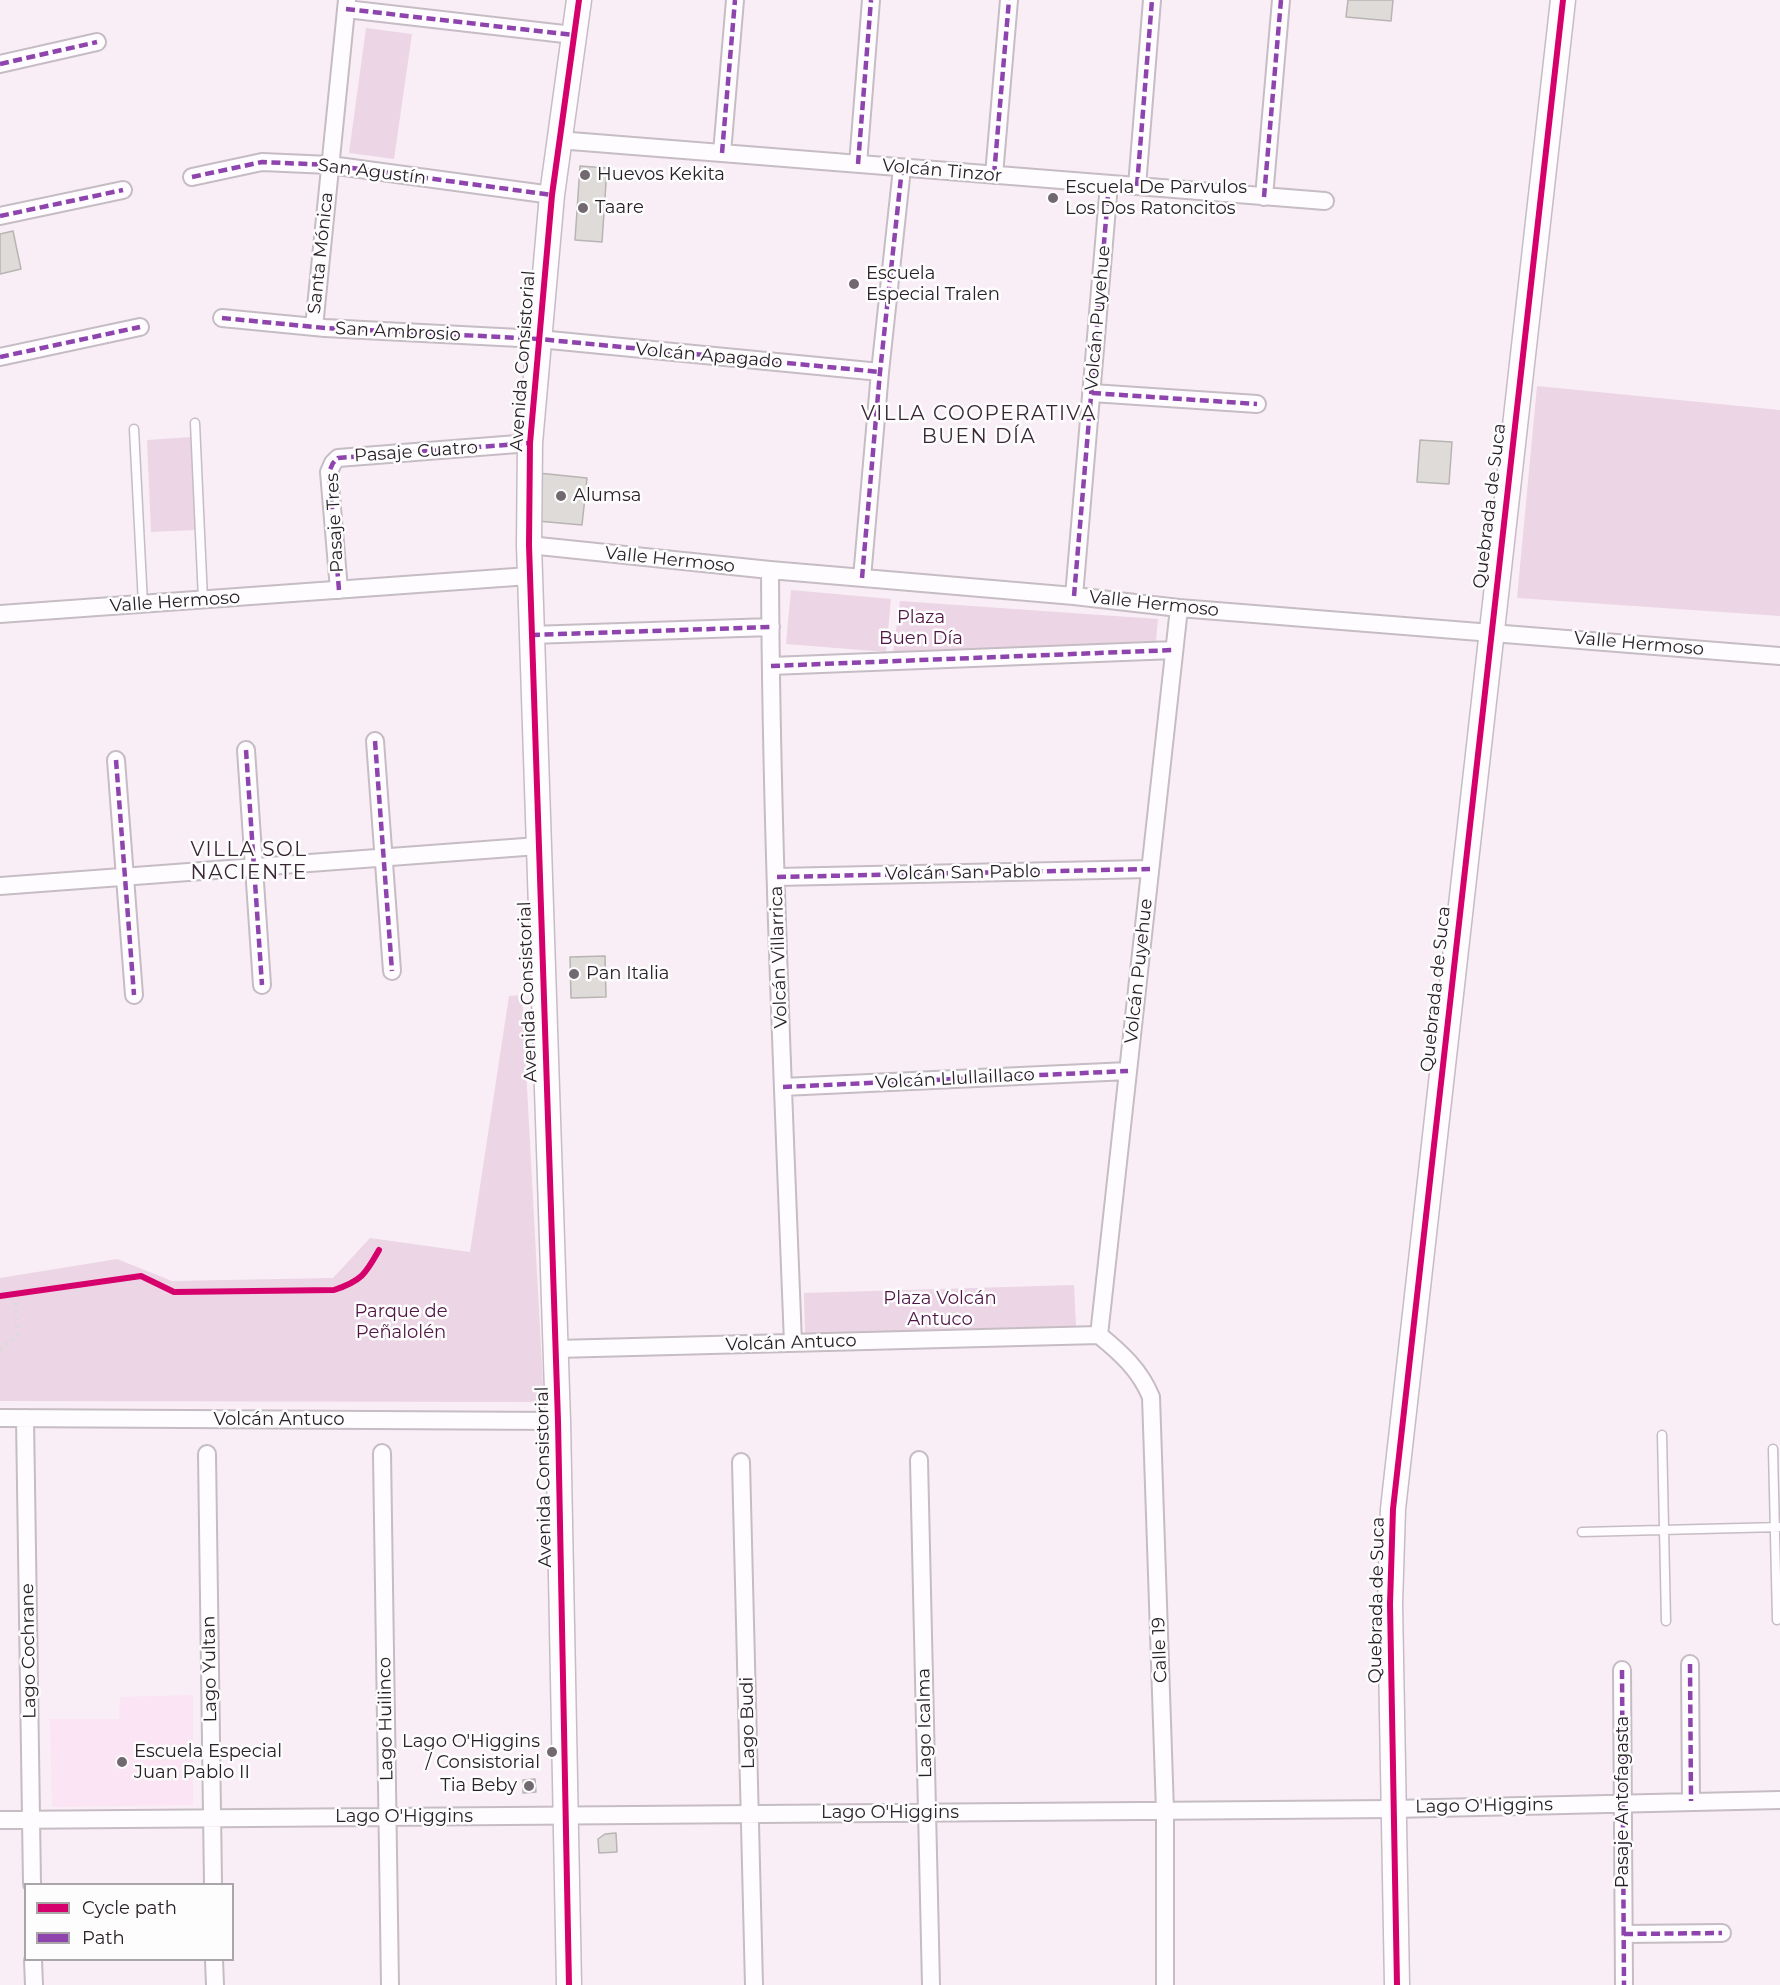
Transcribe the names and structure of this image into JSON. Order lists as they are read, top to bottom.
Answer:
{
  "streets": {
    "street": [
      "Volcán Tinzor",
      "San Agustín",
      "Santa Mónica",
      "Volcán Puyehue",
      "San Ambrosio",
      "Volcán Apagado",
      "Avenida Consistorial",
      "Pasaje Cuatro",
      "Quebrada de Suca",
      "Pasaje Tres",
      "Valle Hermoso",
      "Volcán San Pablo",
      "Volcán Villarrica",
      "Volcán Llullaillaco",
      "Volcán Antuco",
      "Calle 19",
      "Lago Cochrane",
      "Lago Yultan",
      "Lago Huilinco",
      "Lago Budi",
      "Lago Icalma",
      "Pasaje Antofagasta",
      "Lago O'Higgins"
    ]
  },
  "crossings": [
    ["Volcán Tinzor", "Volcán Puyehue"],
    ["Volcán Tinzor", "Avenida Consistorial"],
    ["San Agustín", "Santa Mónica"],
    ["San Agustín", "Avenida Consistorial"],
    ["Santa Mónica", "San Ambrosio"],
    ["Volcán Puyehue", "Valle Hermoso"],
    ["Volcán Puyehue", "Volcán San Pablo"],
    ["Volcán Puyehue", "Volcán Llullaillaco"],
    ["Volcán Puyehue", "Volcán Antuco"],
    ["Volcán Puyehue", "Calle 19"],
    ["San Ambrosio", "Volcán Apagado"],
    ["San Ambrosio", "Avenida Consistorial"],
    ["Volcán Apagado", "Avenida Consistorial"],
    ["Avenida Consistorial", "Pasaje Cuatro"],
    ["Avenida Consistorial", "Valle Hermoso"],
    ["Avenida Consistorial", "Volcán Antuco"],
    ["Avenida Consistorial", "Lago O'Higgins"],
    ["Pasaje Cuatro", "Pasaje Tres"],
    ["Quebrada de Suca", "Valle Hermoso"],
    ["Quebrada de Suca", "Lago O'Higgins"],
    ["Pasaje Tres", "Valle Hermoso"],
    ["Valle Hermoso", "Volcán Villarrica"],
    ["Volcán San Pablo", "Volcán Villarrica"],
    ["Volcán Villarrica", "Volcán Llullaillaco"],
    ["Volcán Villarrica", "Volcán Antuco"],
    ["Volcán Antuco", "Calle 19"],
    ["Volcán Antuco", "Lago Cochrane"],
    ["Calle 19", "Lago O'Higgins"],
    ["Lago Cochrane", "Lago O'Higgins"],
    ["Lago Yultan", "Lago O'Higgins"],
    ["Lago Huilinco", "Lago O'Higgins"],
    ["Lago Budi", "Lago O'Higgins"],
    ["Lago Icalma", "Lago O'Higgins"],
    ["Pasaje Antofagasta", "Lago O'Higgins"]
  ],
  "districts": ["VILLA COOPERATIVA BUEN DÍA", "VILLA SOL NACIENTE"],
  "parks": ["Plaza Buen Día", "Plaza Volcán Antuco", "Parque de Peñalolén"],
  "places": [
    "Huevos Kekita",
    "Escuela De Parvulos Los Dos Ratoncitos",
    "Taare",
    "Escuela Especial Tralen",
    "Alumsa",
    "Pan Italia",
    "Lago O'Higgins / Consistorial",
    "Escuela Especial Juan Pablo II",
    "Tia Beby"
  ],
  "legend": ["Cycle path", "Path"]
}
